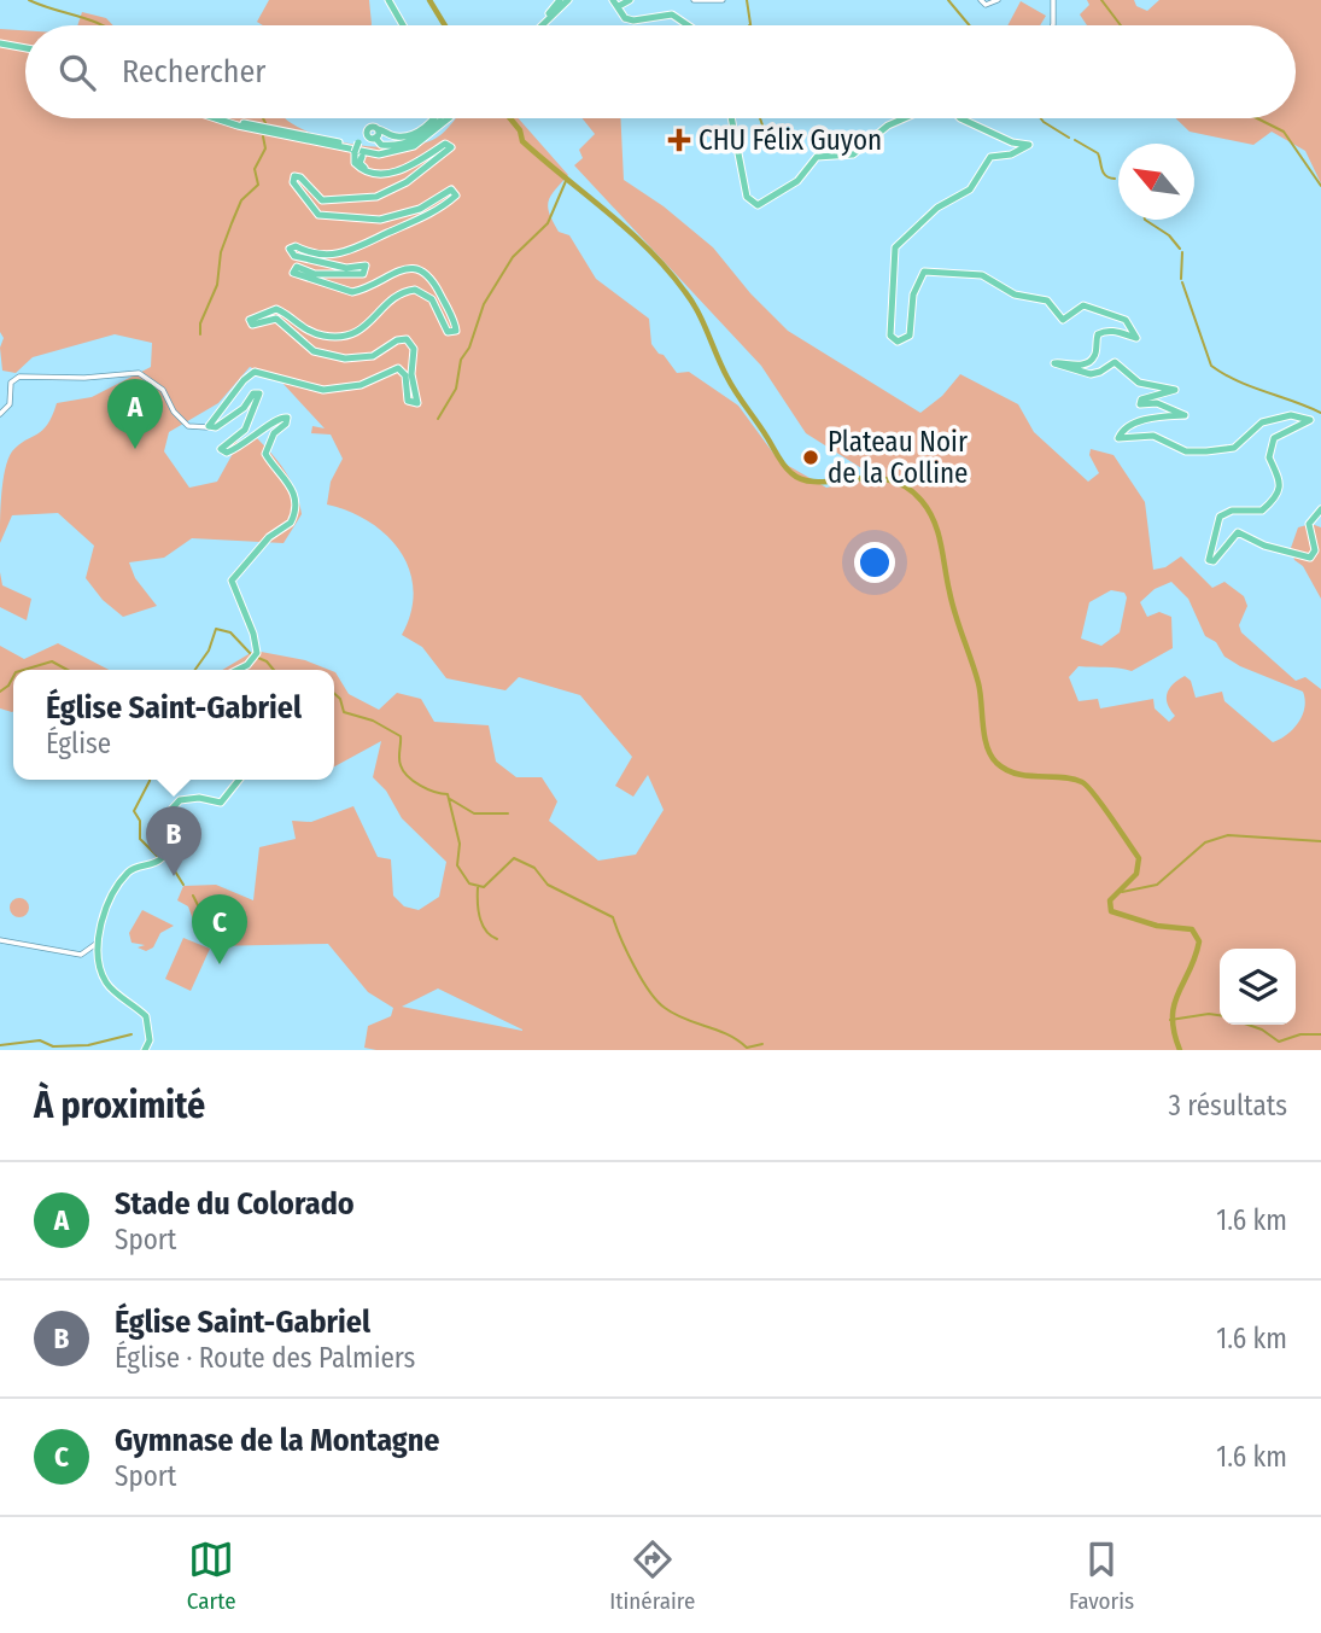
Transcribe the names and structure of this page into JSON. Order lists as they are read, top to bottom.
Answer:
{
  "places": {
    "health": ["CHU Félix Guyon"],
    "other": ["Plateau Noir de la Colline"]
  },
  "north": "top left",
  "page": {
    "search": "Rechercher",
    "pins": ["A", "B", "C"],
    "popup": ["Église Saint-Gabriel", "Église"],
    "heading": ["À proximité", "3 résultats"],
    "list": [
      {
        "mark": "A",
        "name": "Stade du Colorado",
        "note": "Sport",
        "value": "1.6 km"
      },
      {
        "mark": "B",
        "name": "Église Saint-Gabriel",
        "note": "Église · Route des Palmiers",
        "value": "1.6 km"
      },
      {
        "mark": "C",
        "name": "Gymnase de la Montagne",
        "note": "Sport",
        "value": "1.6 km"
      }
    ],
    "nav": ["Carte", "Itinéraire", "Favoris"]
  }
}
